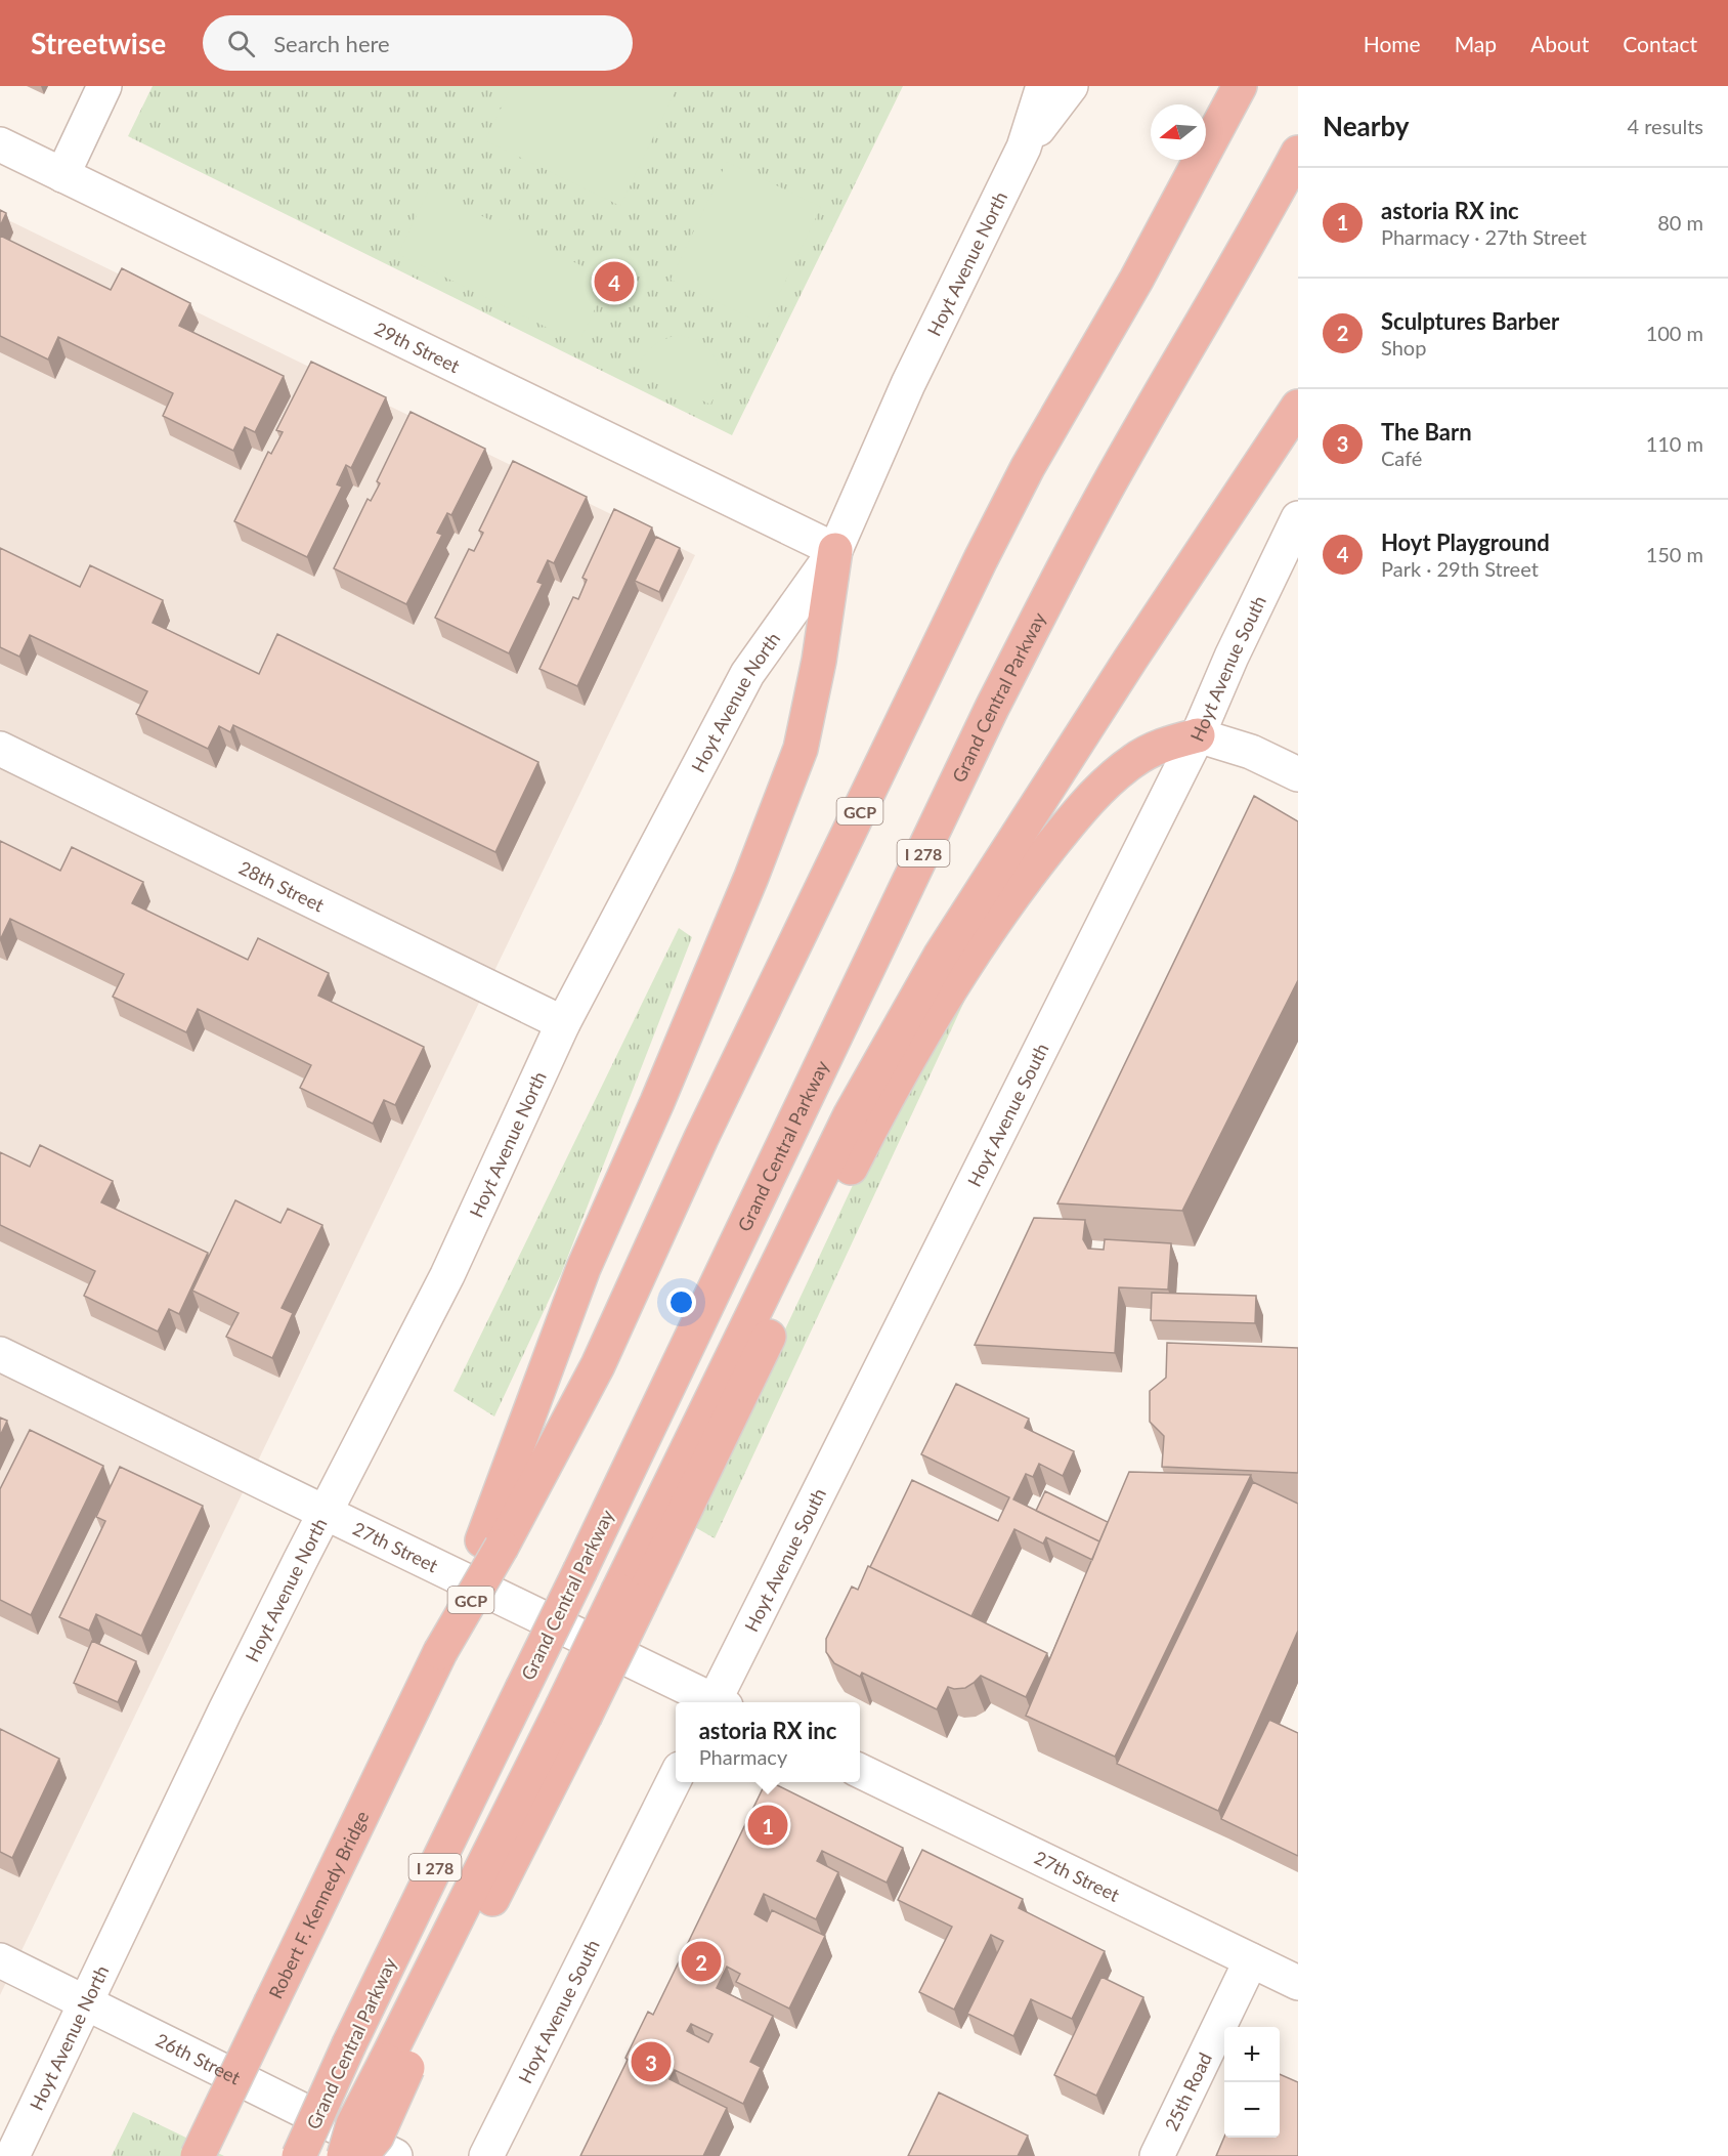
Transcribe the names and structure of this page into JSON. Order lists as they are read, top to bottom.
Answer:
{
  "streets": {
    "highway": [
      "Grand Central Parkway",
      "GCP",
      "I 278",
      "Robert F. Kennedy Bridge"
    ],
    "main road": [
      "Hoyt Avenue North",
      "29th Street",
      "Hoyt Avenue South",
      "28th Street",
      "27th Street",
      "26th Street",
      "25th Road"
    ]
  },
  "crossings": [
    ["Hoyt Avenue North", "29th Street"],
    ["Hoyt Avenue North", "28th Street"],
    ["Hoyt Avenue North", "27th Street"],
    ["Hoyt Avenue North", "26th Street"],
    ["GCP", "Robert F. Kennedy Bridge"],
    ["27th Street", "25th Road"]
  ],
  "north": "left",
  "page": {
    "header": "Streetwise",
    "search": "Search here",
    "nav": [
      "Home",
      "Map",
      "About",
      "Contact"
    ],
    "heading": ["Nearby", "4 results"],
    "list": [
      {
        "mark": "1",
        "name": "astoria RX inc",
        "note": "Pharmacy · 27th Street",
        "value": "80 m"
      },
      {
        "mark": "2",
        "name": "Sculptures Barber",
        "note": "Shop",
        "value": "100 m"
      },
      {
        "mark": "3",
        "name": "The Barn",
        "note": "Café",
        "value": "110 m"
      },
      {
        "mark": "4",
        "name": "Hoyt Playground",
        "note": "Park · 29th Street",
        "value": "150 m"
      }
    ],
    "pins": [
      "4",
      "1",
      "2",
      "3"
    ],
    "popup": ["astoria RX inc", "Pharmacy"],
    "map_buttons": ["+", "−"]
  }
}
